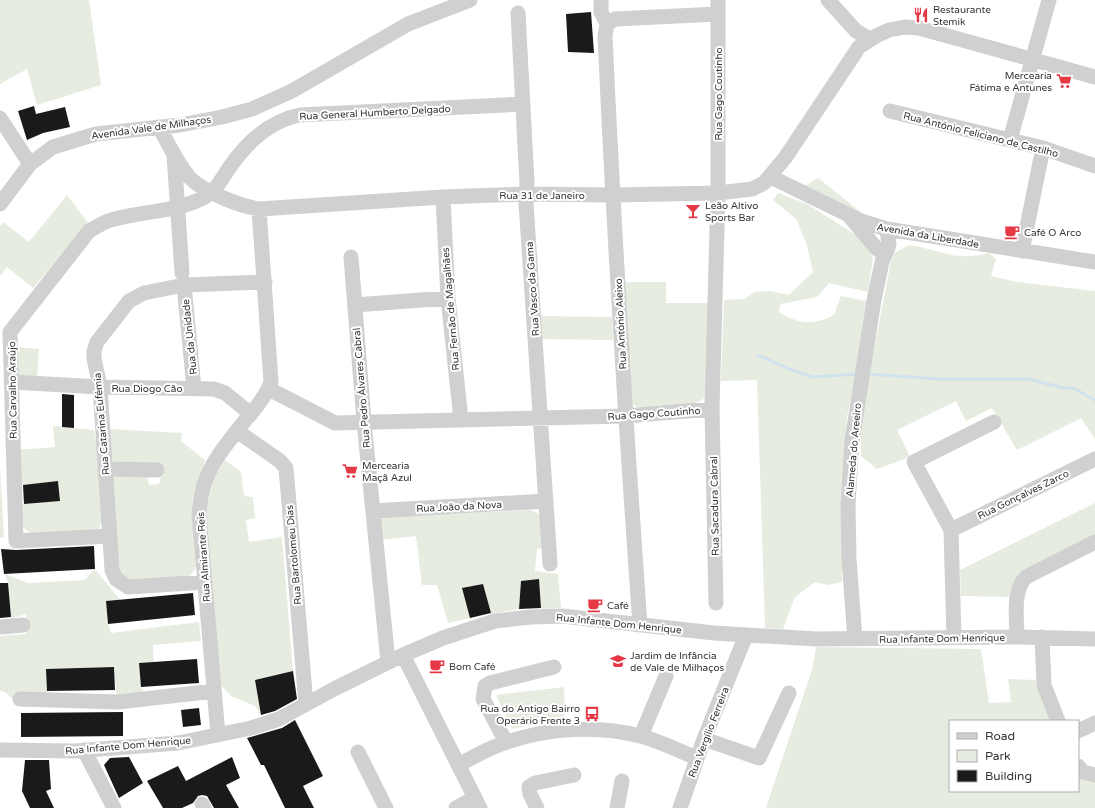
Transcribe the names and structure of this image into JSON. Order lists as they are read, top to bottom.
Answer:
{
  "streets": {
    "street": [
      "Rua Gago Coutinho",
      "Rua General Humberto Delgado",
      "Avenida Vale de Milhaços",
      "Rua António Feliciano de Castilho",
      "Rua 31 de Janeiro",
      "Avenida da Liberdade",
      "Rua Vasco da Gama",
      "Rua Fernão de Magalhães",
      "Rua António Aleixo",
      "Rua da Unidade",
      "Rua Diogo Cão",
      "Rua Pedro Álvares Cabral",
      "Rua Carvalho Araújo",
      "Rua Catarina Eufémia",
      "Alameda do Areeiro",
      "Rua Gonçalves Zarco",
      "Rua João da Nova",
      "Rua Sacadura Cabral",
      "Rua Bartolomeu Dias",
      "Rua Almirante Reis",
      "Rua Infante Dom Henrique",
      "Rua Vergílio Ferreira"
    ]
  },
  "crossings": [
    ["Rua Gago Coutinho", "Rua 31 de Janeiro"],
    ["Rua Gago Coutinho", "Rua Vasco da Gama"],
    ["Rua Gago Coutinho", "Rua Fernão de Magalhães"],
    ["Rua Gago Coutinho", "Rua António Aleixo"],
    ["Rua Gago Coutinho", "Rua Pedro Álvares Cabral"],
    ["Rua Gago Coutinho", "Rua Sacadura Cabral"],
    ["Rua Gago Coutinho", "Rua Almirante Reis"],
    ["Rua General Humberto Delgado", "Rua 31 de Janeiro"],
    ["Rua General Humberto Delgado", "Rua Vasco da Gama"],
    ["Rua General Humberto Delgado", "Rua Carvalho Araújo"],
    ["Avenida Vale de Milhaços", "Rua 31 de Janeiro"],
    ["Rua 31 de Janeiro", "Avenida da Liberdade"],
    ["Rua 31 de Janeiro", "Rua Vasco da Gama"],
    ["Rua 31 de Janeiro", "Rua Fernão de Magalhães"],
    ["Rua 31 de Janeiro", "Rua António Aleixo"],
    ["Rua 31 de Janeiro", "Rua da Unidade"],
    ["Rua 31 de Janeiro", "Rua Carvalho Araújo"],
    ["Rua 31 de Janeiro", "Rua Almirante Reis"],
    ["Avenida da Liberdade", "Alameda do Areeiro"],
    ["Rua Vasco da Gama", "Rua João da Nova"],
    ["Rua António Aleixo", "Rua Infante Dom Henrique"],
    ["Rua da Unidade", "Rua Diogo Cão"],
    ["Rua da Unidade", "Rua Carvalho Araújo"],
    ["Rua da Unidade", "Rua Catarina Eufémia"],
    ["Rua Diogo Cão", "Rua Carvalho Araújo"],
    ["Rua Diogo Cão", "Rua Catarina Eufémia"],
    ["Rua Diogo Cão", "Rua Almirante Reis"],
    ["Rua Pedro Álvares Cabral", "Rua João da Nova"],
    ["Rua Pedro Álvares Cabral", "Rua Infante Dom Henrique"],
    ["Rua Carvalho Araújo", "Rua Catarina Eufémia"],
    ["Rua Catarina Eufémia", "Rua Almirante Reis"],
    ["Alameda do Areeiro", "Rua Infante Dom Henrique"],
    ["Rua Bartolomeu Dias", "Rua Almirante Reis"],
    ["Rua Bartolomeu Dias", "Rua Infante Dom Henrique"],
    ["Rua Almirante Reis", "Rua Infante Dom Henrique"],
    ["Rua Infante Dom Henrique", "Rua Vergílio Ferreira"]
  ],
  "places": {
    "restaurant": ["Restaurante Stemik"],
    "supermarket": ["Mercearia Fátima e Antunes", "Mercearia Maçã Azul"],
    "bar": ["Leão Altivo Sports Bar"],
    "cafe": ["Café O Arco", "Café", "Bom Café"],
    "school or university": ["Jardim de Infância de Vale de Milhaços"],
    "bus stop": ["Rua do Antigo Bairro Operário Frente 3"]
  },
  "legend": ["Road", "Park", "Building"]
}
